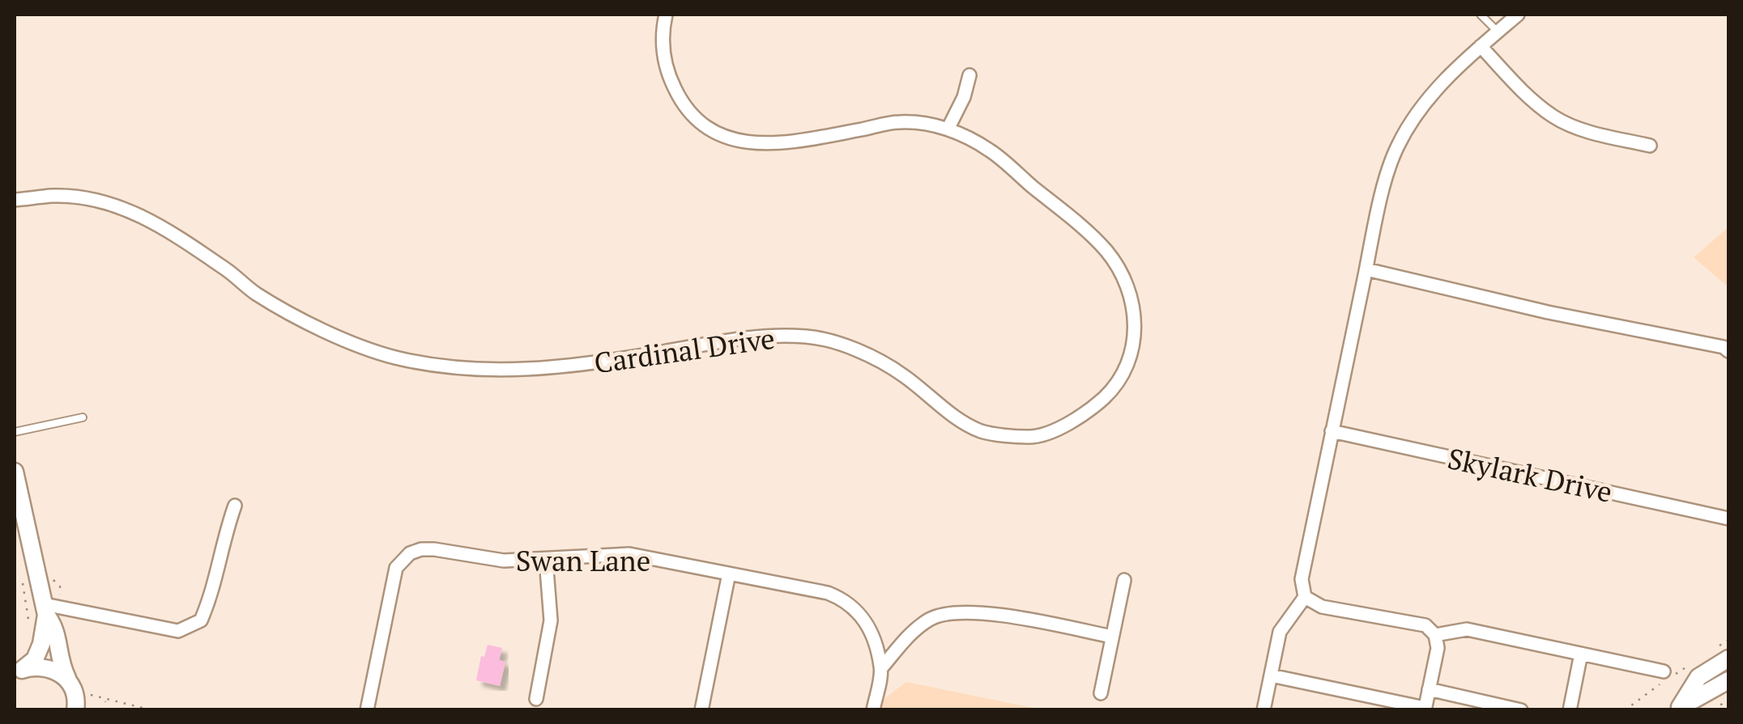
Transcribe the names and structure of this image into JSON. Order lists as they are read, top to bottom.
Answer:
{
  "streets": {
    "street": ["Cardinal Drive", "Skylark Drive", "Swan Lane"]
  }
}
